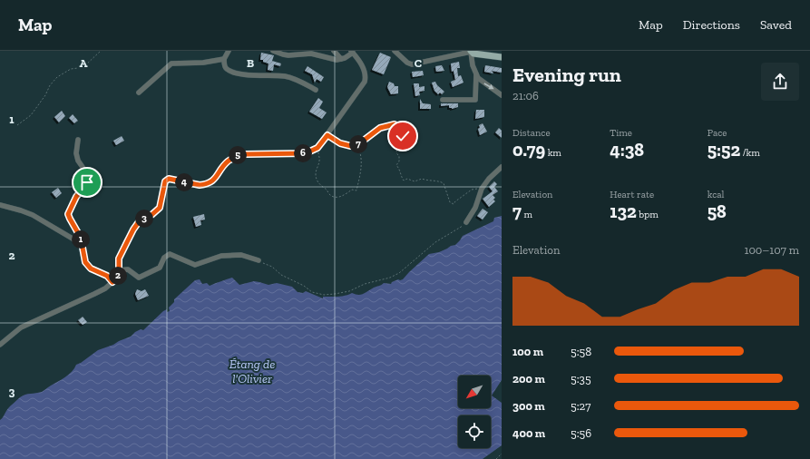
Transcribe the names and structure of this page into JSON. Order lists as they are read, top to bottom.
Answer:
{
  "water": ["Étang de l'Olivier"],
  "north": "bottom left",
  "page": {
    "header": "Map",
    "nav": ["Map", "Directions", "Saved"],
    "heading": ["Evening run", "21:06"],
    "stats": [
      ["Distance", "0.79 km"],
      ["Time", "4:38"],
      ["Pace", "5:52 /km"],
      ["Elevation", "7 m"],
      ["Heart rate", "132 bpm"],
      ["kcal", "58"]
    ],
    "pins": [
      "7",
      "6",
      "5",
      "4",
      "3",
      "1",
      "2"
    ],
    "chart": ["Elevation", "100–107 m"],
    "list": [
      {
        "name": "100 m",
        "note": "5:58"
      },
      {
        "name": "200 m",
        "note": "5:35"
      },
      {
        "name": "300 m",
        "note": "5:27"
      },
      {
        "name": "400 m",
        "note": "5:56"
      }
    ]
  },
  "grid": {
    "columns": ["A", "B", "C"],
    "rows": ["1", "2", "3"]
  }
}
